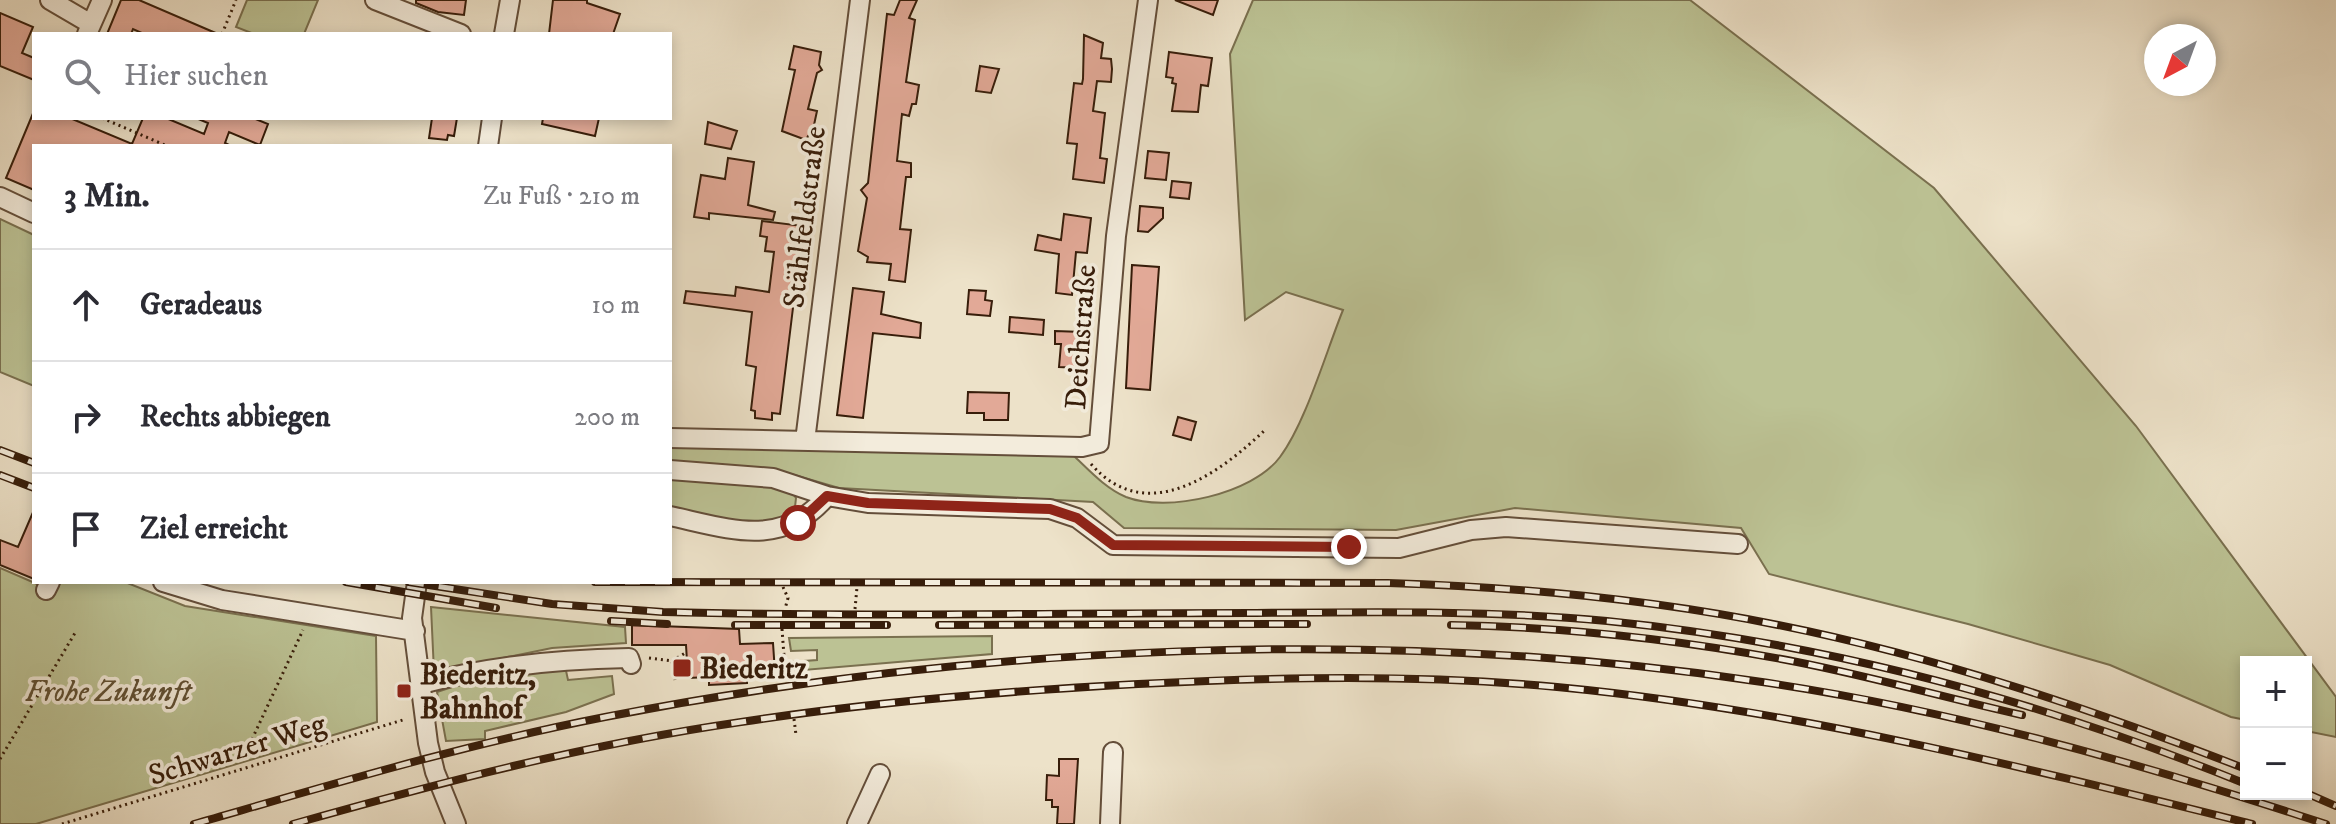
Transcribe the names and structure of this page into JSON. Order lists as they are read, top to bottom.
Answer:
{
  "streets": {
    "street": ["Stählfeldstraße", "Deichstraße"],
    "path": ["Schwarzer Weg"]
  },
  "crossings": [
    ["Stählfeldstraße", "Deichstraße"]
  ],
  "parks": ["Frohe Zukunft"],
  "places": {
    "transit": ["Biederitz", "Biederitz, Bahnhof"]
  },
  "north": "bottom left",
  "page": {
    "search": "Hier suchen",
    "heading": ["3 Min.", "Zu Fuß · 210 m"],
    "list": [
      ["Geradeaus", "10 m"],
      ["Rechts abbiegen", "200 m"],
      "Ziel erreicht"
    ],
    "map_buttons": ["+", "−"]
  }
}
